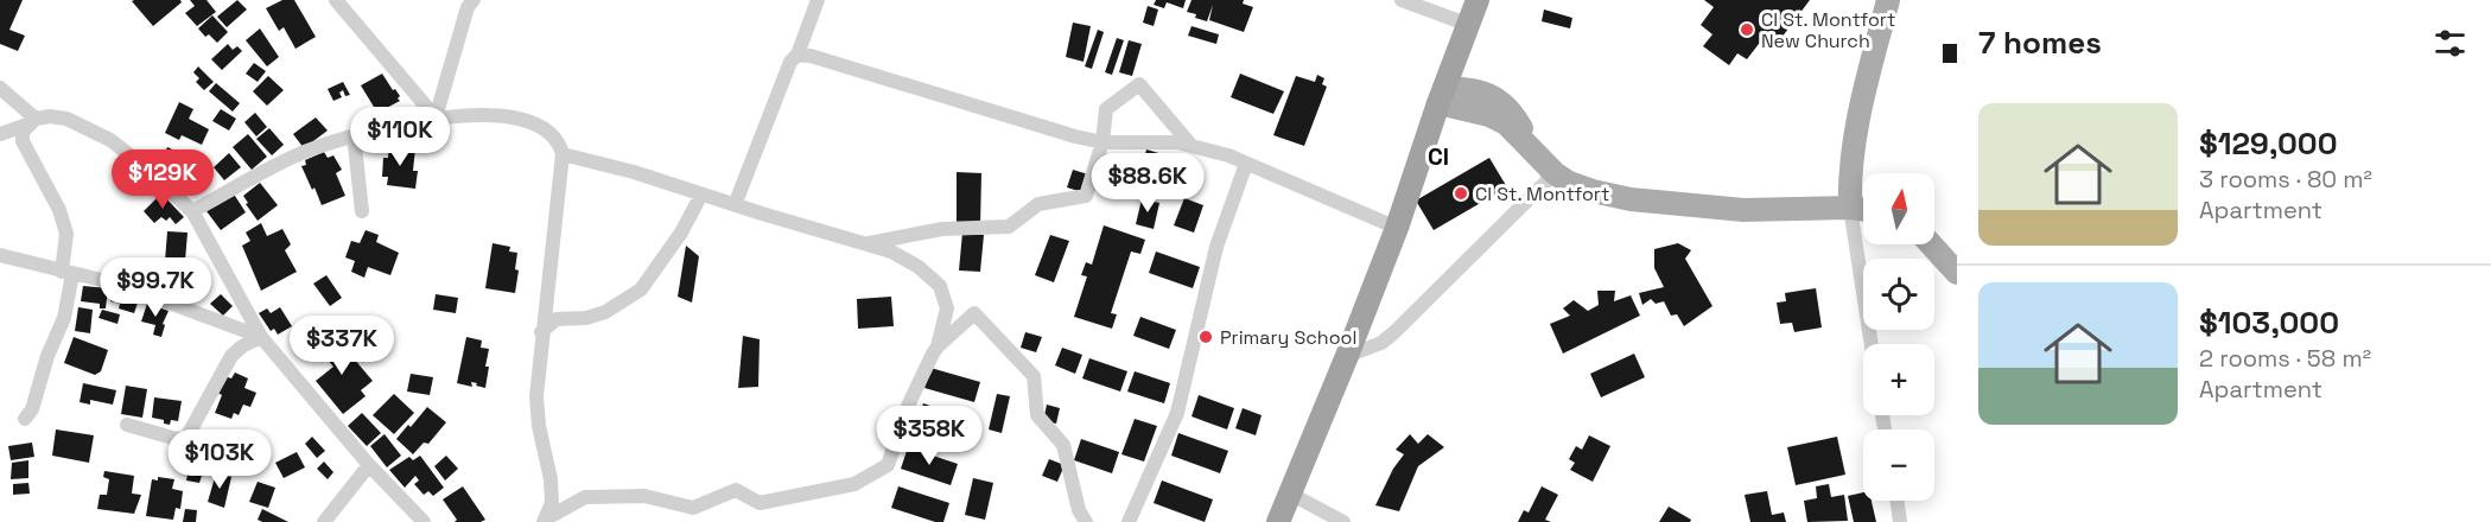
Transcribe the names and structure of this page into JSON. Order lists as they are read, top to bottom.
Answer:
{
  "districts": ["CI"],
  "places": ["CI St. Montfort New Church", "CI St. Montfort", "Primary School"],
  "north": "top",
  "page": {
    "heading": "7 homes",
    "list": [
      {
        "name": "$129,000",
        "note": "3 rooms · 80 m² · Apartment"
      },
      {
        "name": "$103,000",
        "note": "2 rooms · 58 m² · Apartment"
      }
    ],
    "price": [
      "$110K",
      "$129K",
      "$88.6K",
      "$99.7K",
      "$337K",
      "$358K",
      "$103K"
    ],
    "map_buttons": ["+", "−"]
  }
}
